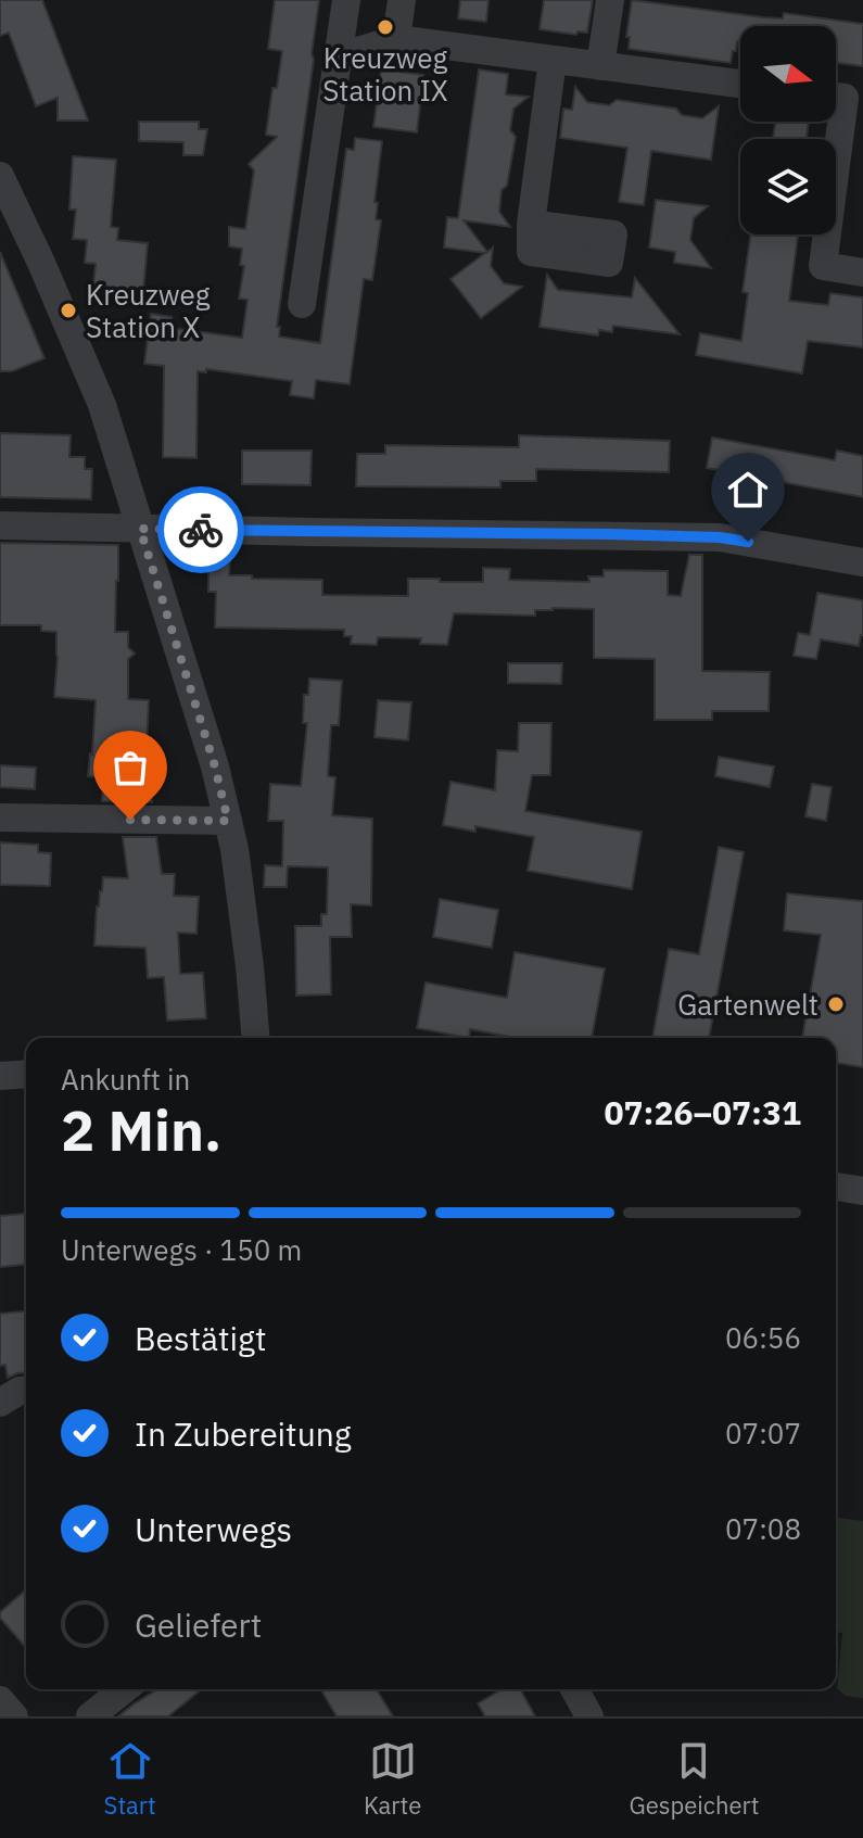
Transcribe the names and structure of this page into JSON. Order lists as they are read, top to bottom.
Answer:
{
  "places": ["Kreuzweg Station IX", "Kreuzweg Station X", "Gartenwelt"],
  "north": "right",
  "page": {
    "heading": ["2 Min.", "Ankunft in", "07:26–07:31"],
    "bar": "Unterwegs · 150 m",
    "list": [
      ["Bestätigt", "06:56"],
      ["In Zubereitung", "07:07"],
      ["Unterwegs", "07:08"],
      "Geliefert"
    ],
    "tabs": ["Start", "Karte", "Gespeichert"]
  }
}
